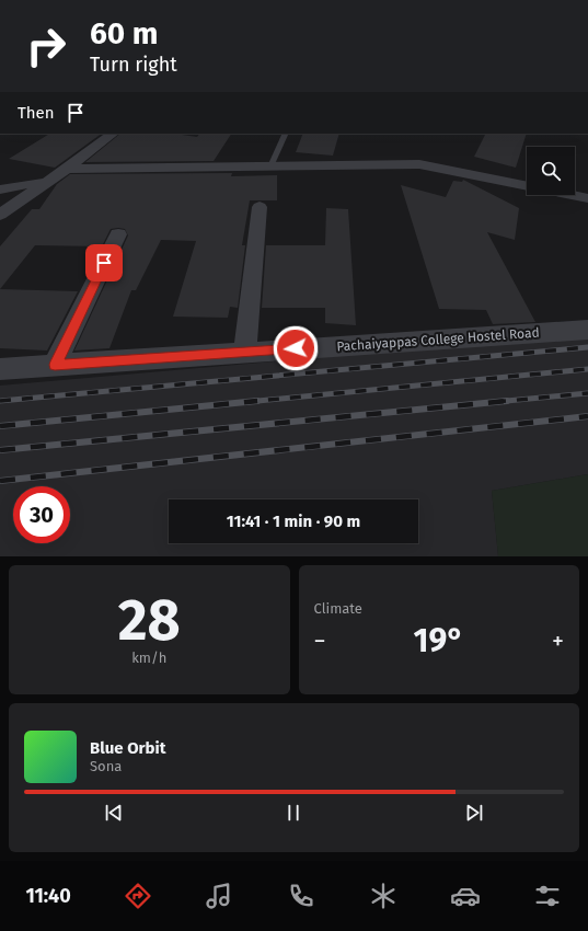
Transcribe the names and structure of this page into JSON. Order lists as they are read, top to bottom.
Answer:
{
  "streets": {
    "street": ["Pachaiyappas College Hostel Road"]
  },
  "page": {
    "turn": ["60 m", "Turn right"],
    "then": "Then",
    "limit": "30",
    "trip": "11:41 · 1 min · 90 m",
    "tile": [
      ["28", "km/h"],
      "Climate"
    ],
    "heat": ["−", "19°", "+"],
    "song": ["Blue Orbit", "Sona"],
    "tabs": "11:40"
  }
}
